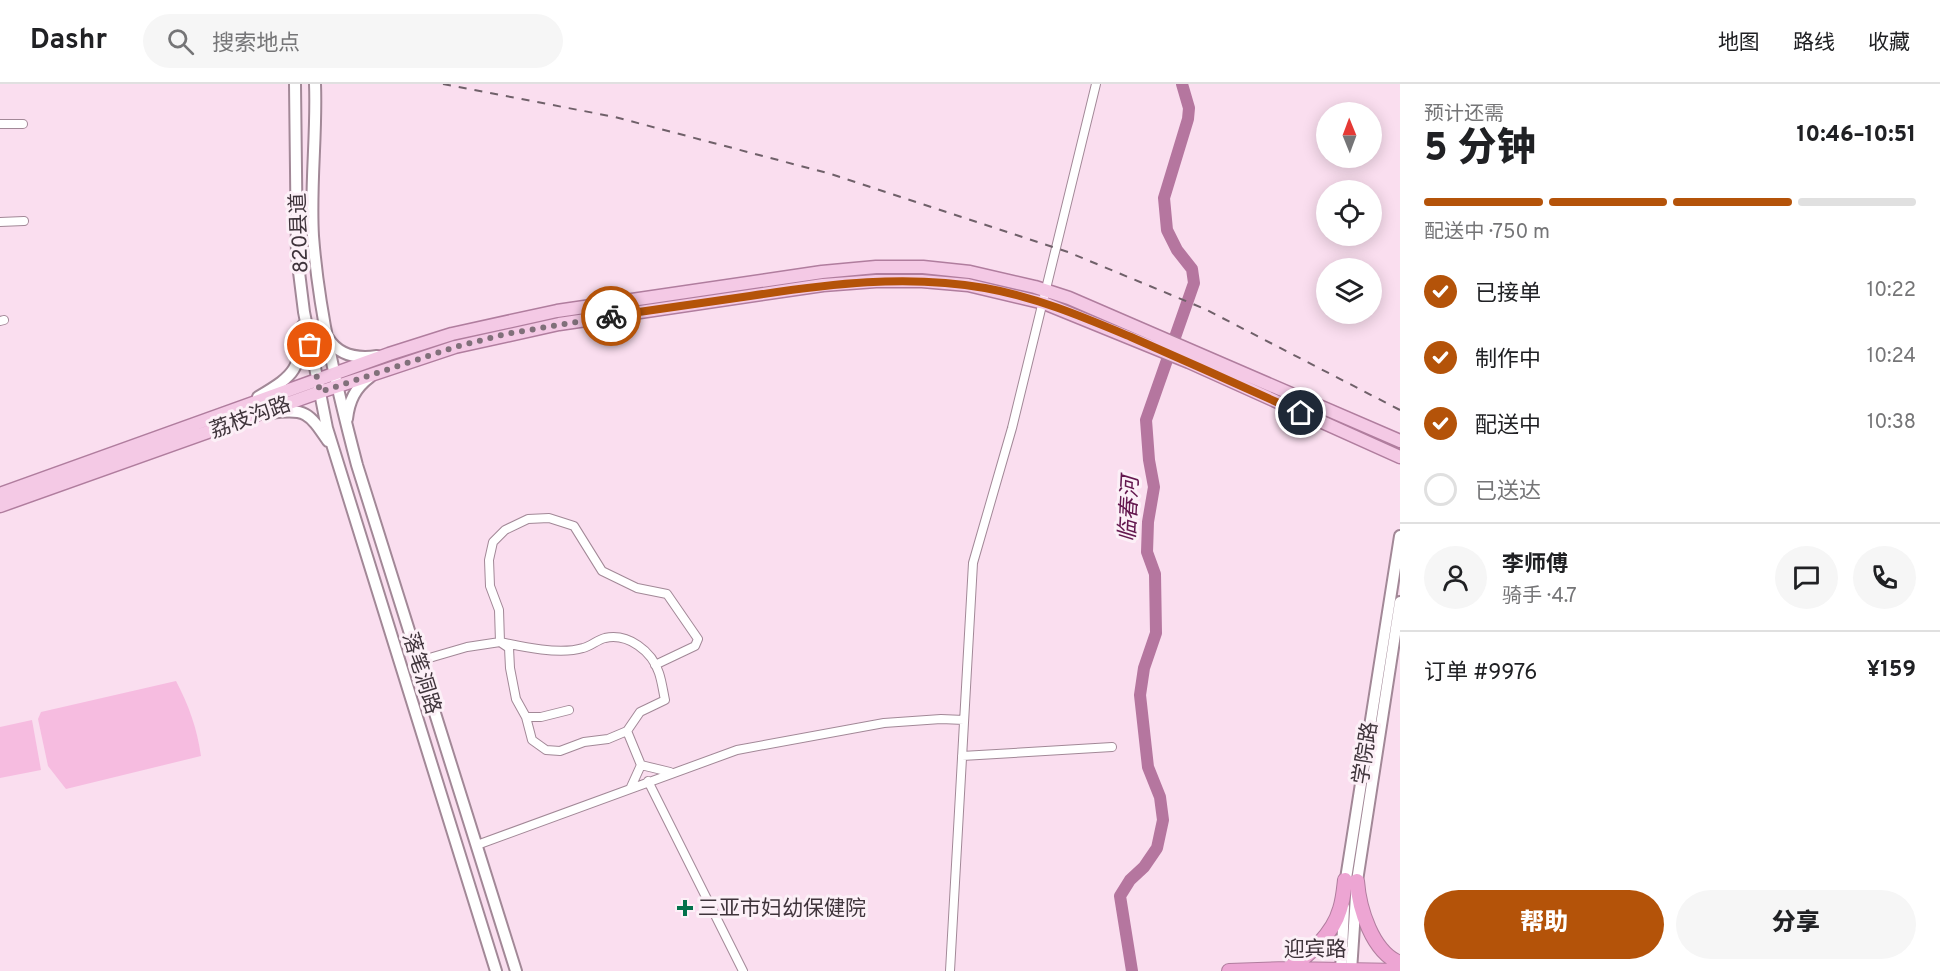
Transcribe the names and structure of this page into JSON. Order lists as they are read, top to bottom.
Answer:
{
  "streets": {
    "highway": ["迎宾路"],
    "main road": [
      "820县道",
      "荔枝沟路",
      "落笔洞路",
      "学院路"
    ]
  },
  "crossings": [
    ["820县道", "荔枝沟路"],
    ["820县道", "落笔洞路"],
    ["荔枝沟路", "落笔洞路"],
    ["学院路", "迎宾路"]
  ],
  "water": ["临春河"],
  "places": {
    "health": ["三亚市妇幼保健院"]
  },
  "north": "top",
  "page": {
    "header": "Dashr",
    "search": "搜索地点",
    "nav": ["地图", "路线", "收藏"],
    "heading": ["5 分钟", "预计还需", "10:46–10:51"],
    "panel": [
      "李师傅",
      "骑手 · 4.7",
      "订单 #9976",
      "¥159"
    ],
    "bar": "配送中 · 750 m",
    "list": [
      ["已接单", "10:22"],
      ["制作中", "10:24"],
      ["配送中", "10:38"],
      "已送达"
    ],
    "buttons": ["帮助", "分享"]
  }
}
